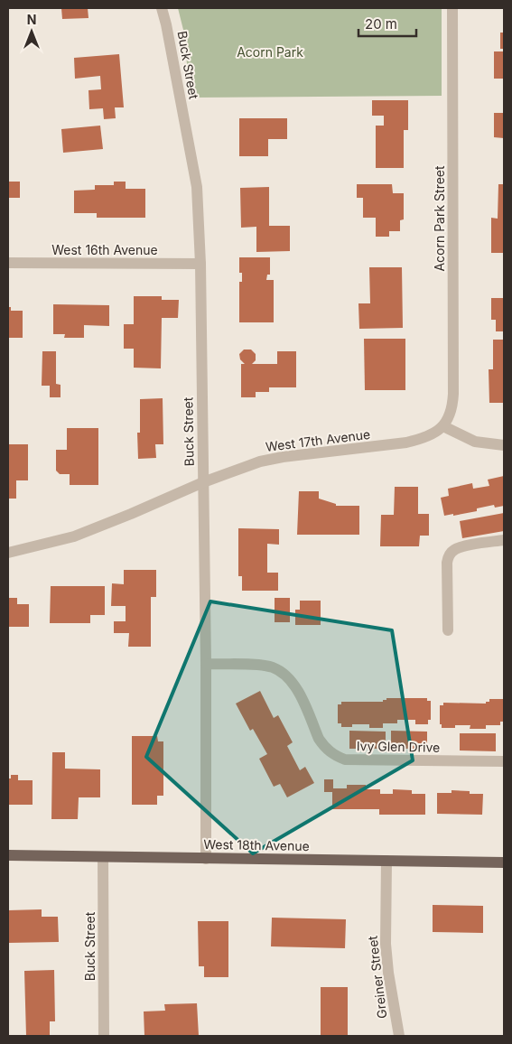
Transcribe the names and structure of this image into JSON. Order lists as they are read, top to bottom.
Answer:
{
  "streets": {
    "main road": ["West 18th Avenue"],
    "street": [
      "Buck Street",
      "Acorn Park Street",
      "West 16th Avenue",
      "West 17th Avenue",
      "Ivy Glen Drive",
      "Greiner Street"
    ]
  },
  "crossings": [
    ["Buck Street", "West 16th Avenue"],
    ["Buck Street", "West 17th Avenue"],
    ["Buck Street", "Ivy Glen Drive"],
    ["Buck Street", "West 18th Avenue"],
    ["Acorn Park Street", "West 17th Avenue"],
    ["West 18th Avenue", "Greiner Street"]
  ],
  "parks": ["Acorn Park"],
  "scale_bar": "20 m",
  "north": "top"
}
